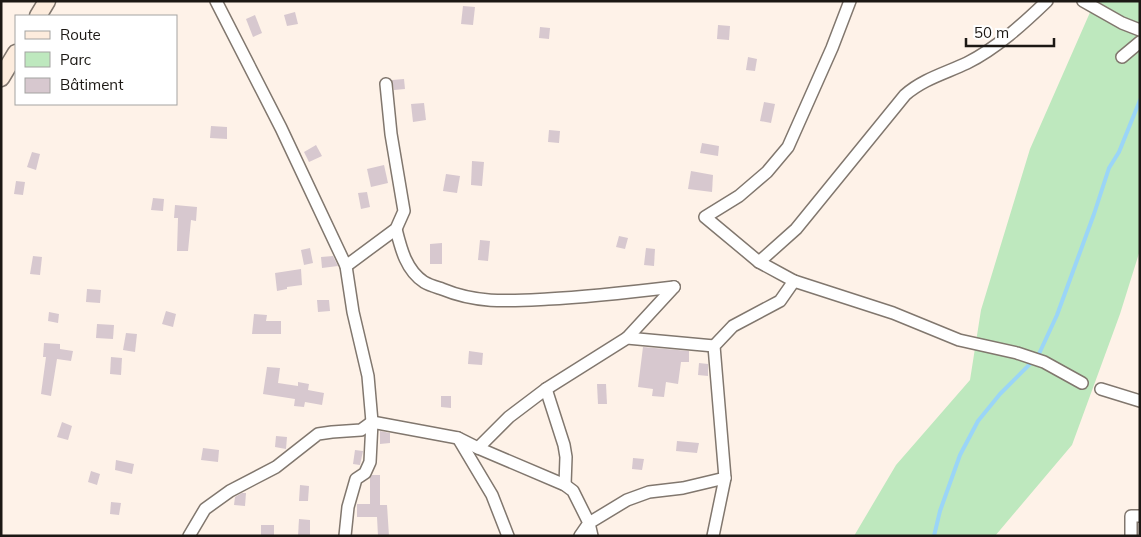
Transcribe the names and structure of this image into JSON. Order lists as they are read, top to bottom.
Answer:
{
  "legend": ["Route", "Parc", "Bâtiment"],
  "scale_bar": "50 m"
}
